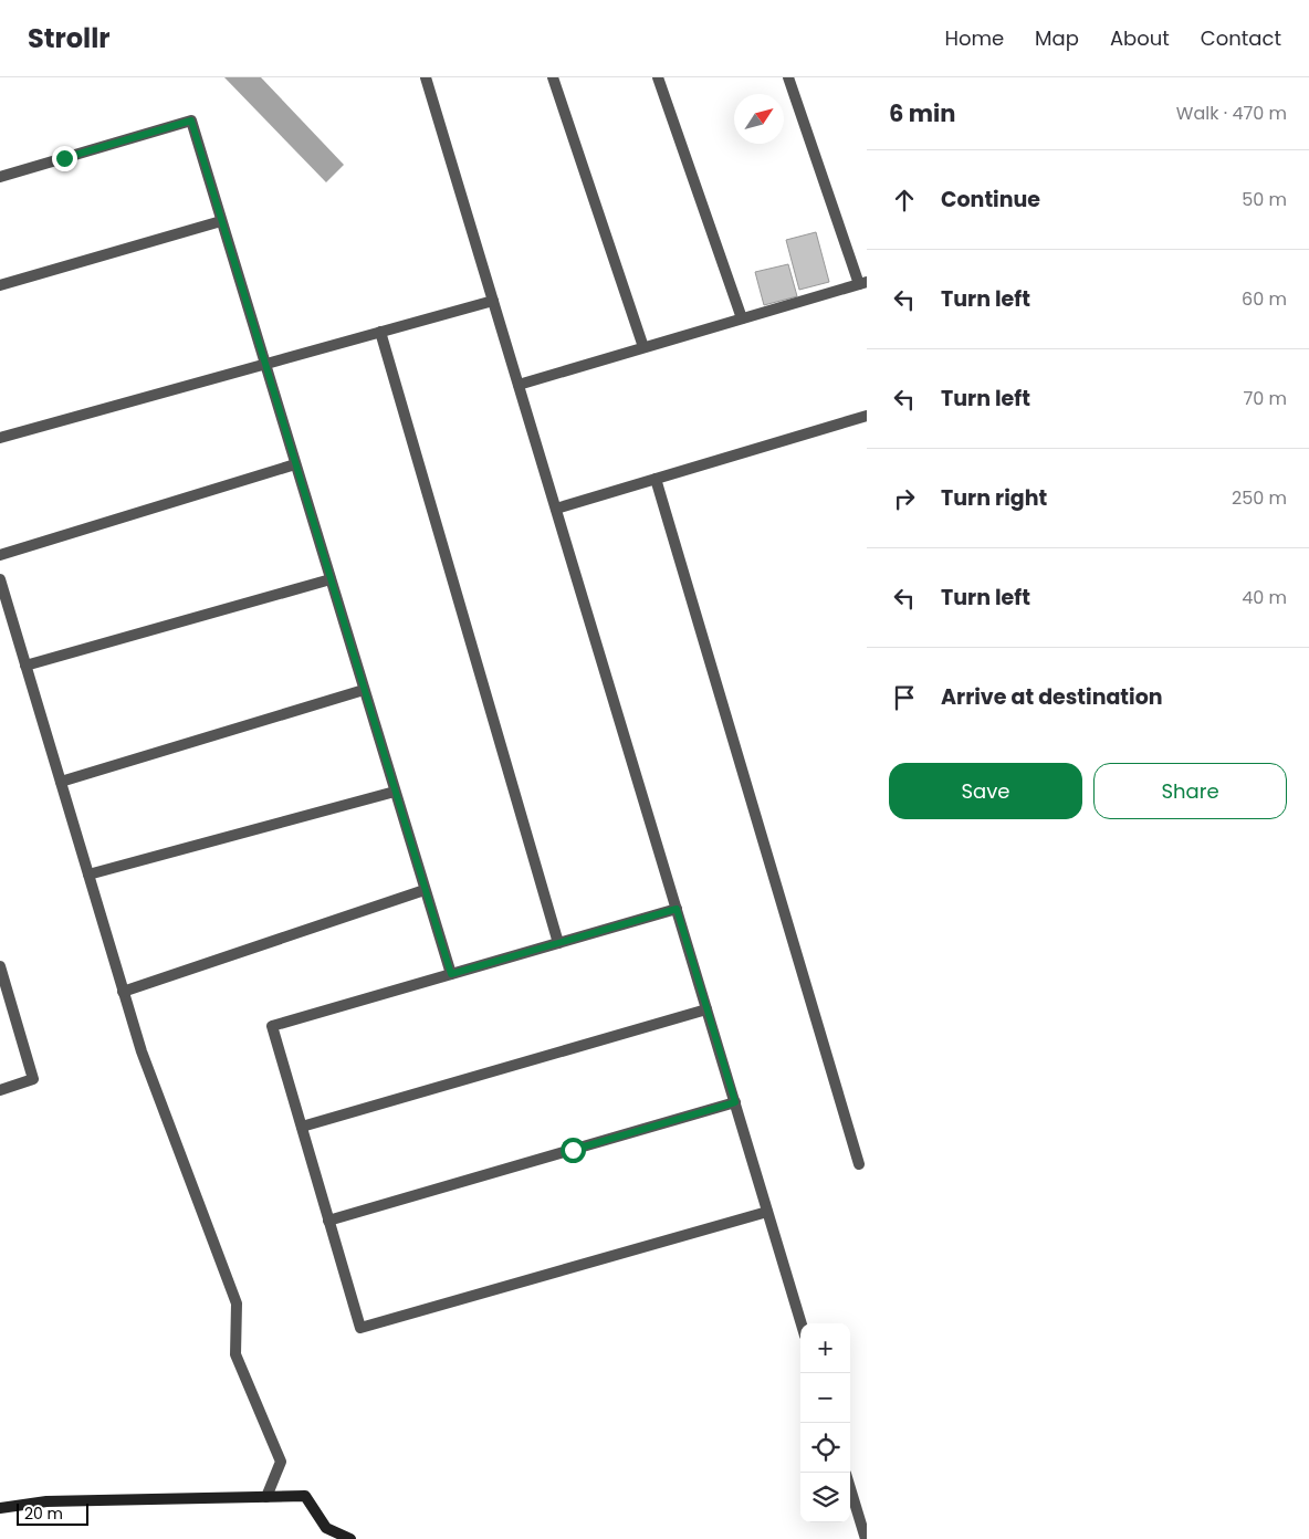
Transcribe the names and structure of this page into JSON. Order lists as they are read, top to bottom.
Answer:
{
  "scale_bar": "20 m",
  "north": "top right",
  "page": {
    "header": "Strollr",
    "nav": [
      "Home",
      "Map",
      "About",
      "Contact"
    ],
    "heading": ["6 min", "Walk · 470 m"],
    "list": [
      ["Continue", "50 m"],
      ["Turn left", "60 m"],
      ["Turn left", "70 m"],
      ["Turn right", "250 m"],
      ["Turn left", "40 m"],
      "Arrive at destination"
    ],
    "buttons": ["Save", "Share"],
    "map_buttons": ["+", "−"],
    "scale": "20 m"
  }
}
